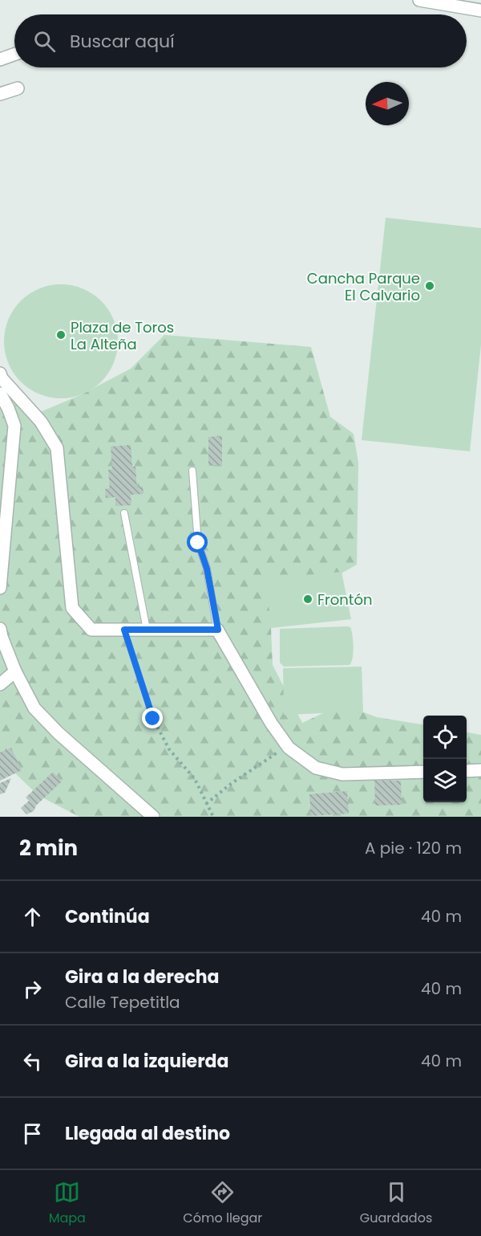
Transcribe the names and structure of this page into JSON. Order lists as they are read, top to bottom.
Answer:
{
  "places": ["Cancha Parque El Calvario", "Plaza de Toros La Alteña", "Frontón"],
  "north": "left",
  "page": {
    "search": "Buscar aquí",
    "heading": ["2 min", "A pie · 120 m"],
    "list": [
      ["Continúa", "40 m"],
      ["Gira a la derecha", "Calle Tepetitla", "40 m"],
      ["Gira a la izquierda", "40 m"],
      "Llegada al destino"
    ],
    "nav": ["Mapa", "Cómo llegar", "Guardados"]
  }
}
